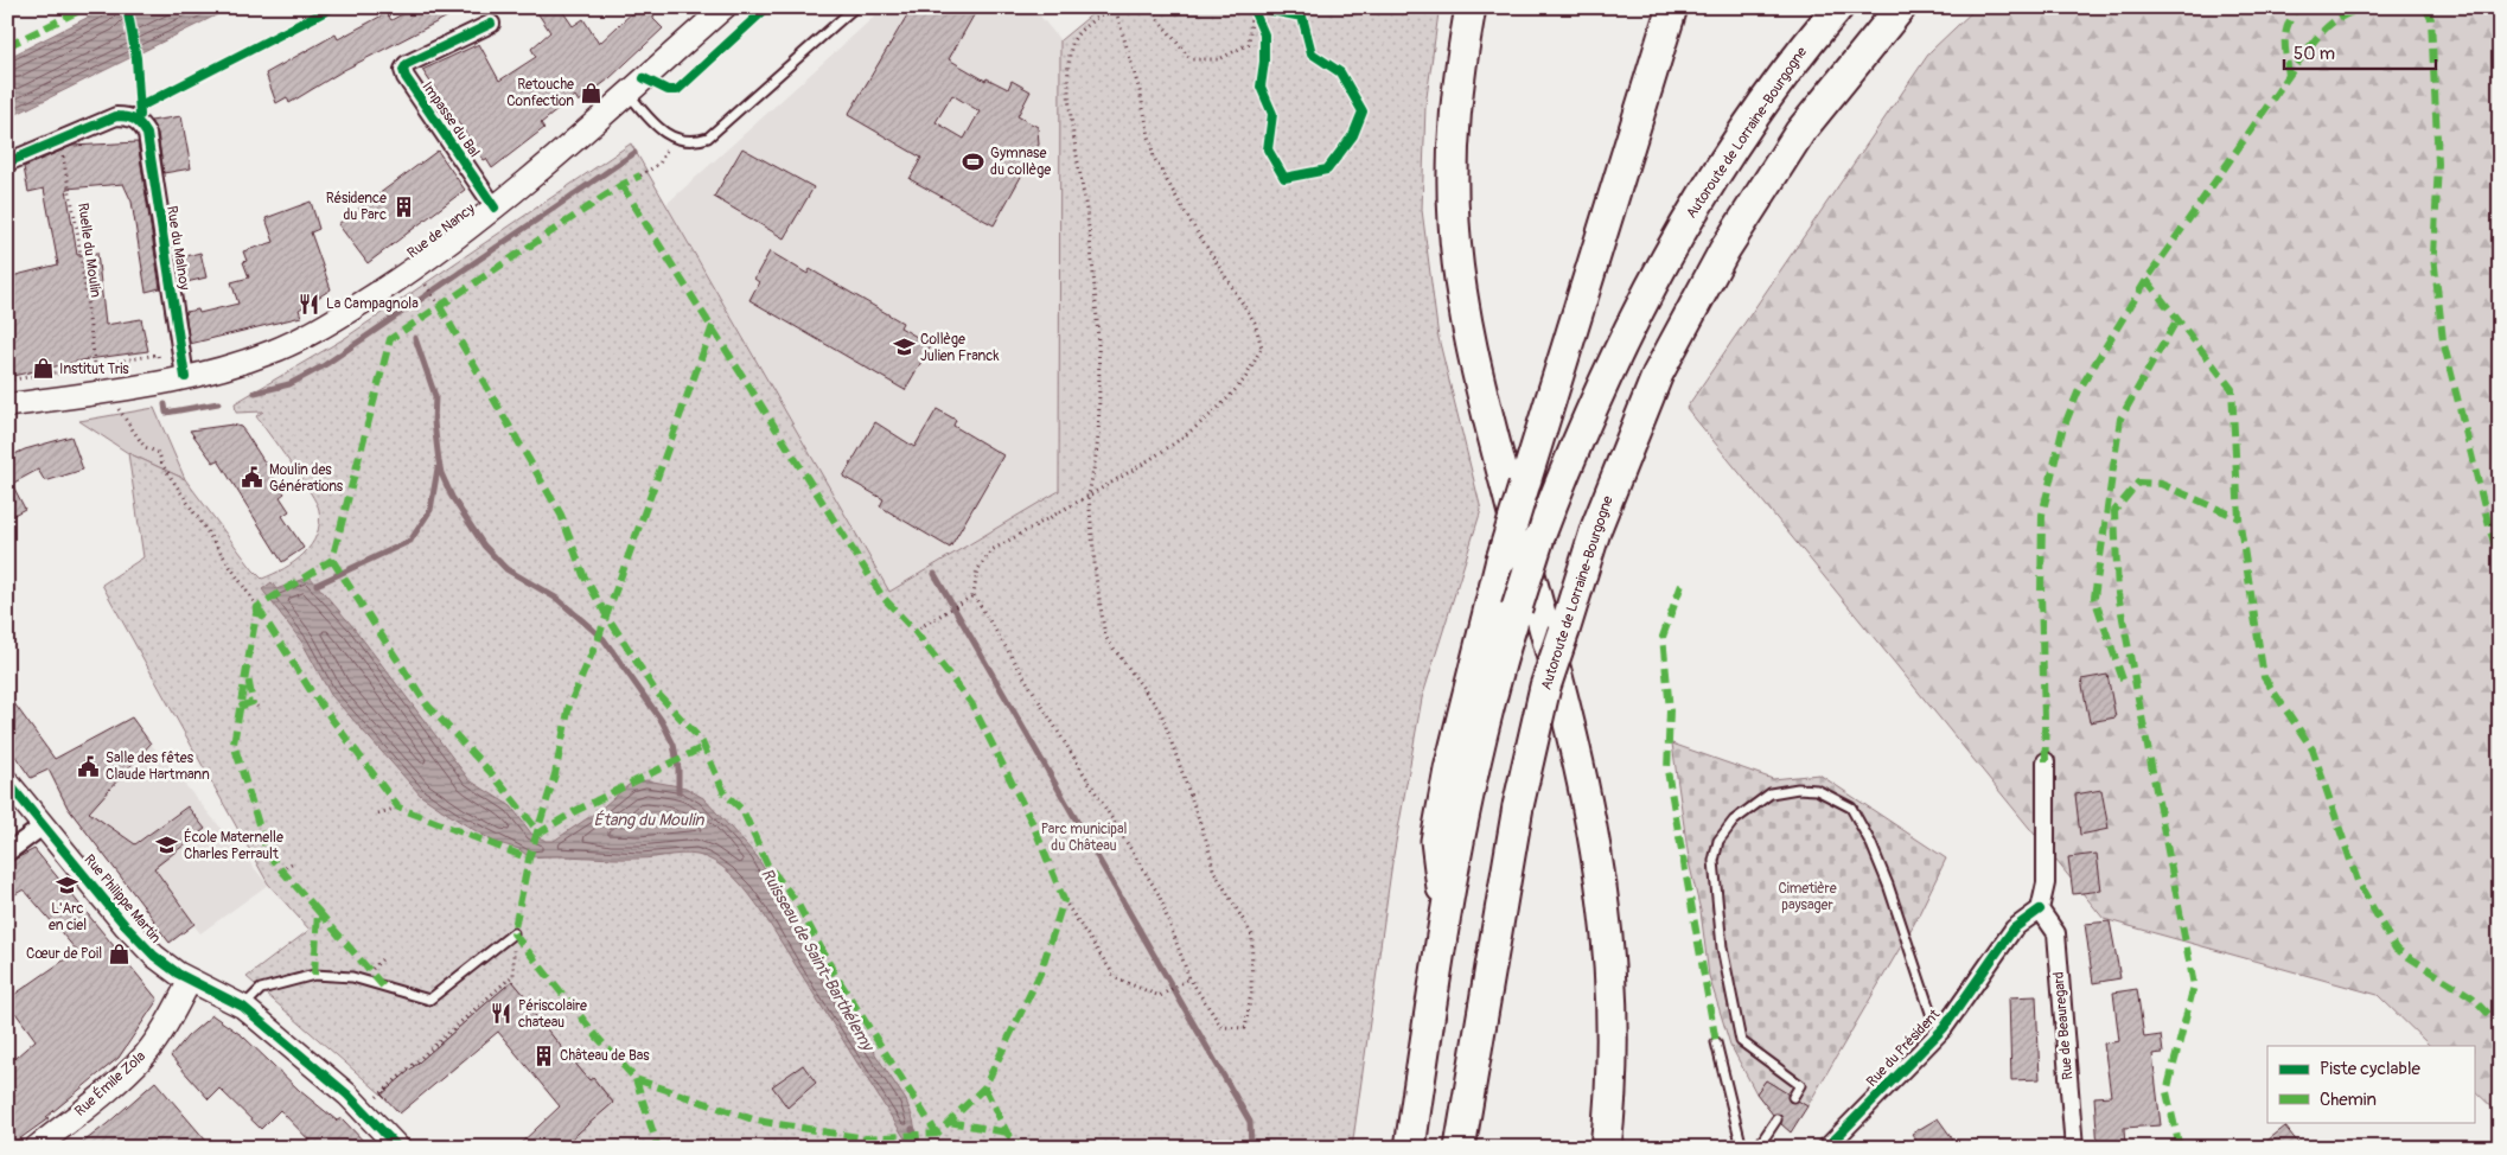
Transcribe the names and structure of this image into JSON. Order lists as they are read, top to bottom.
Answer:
{
  "streets": {
    "highway": ["Autoroute de Lorraine-Bourgogne"],
    "main road": ["Rue de Nancy", "Rue Philippe Martin", "Rue Émile Zola"],
    "street": [
      "Impasse du Bal",
      "Rue du Malnoy",
      "Rue de Beauregard",
      "Rue du Président"
    ],
    "path": ["Ruelle du Moulin"]
  },
  "crossings": [
    ["Impasse du Bal", "Rue de Nancy"],
    ["Rue de Nancy", "Rue du Malnoy"],
    ["Rue du Malnoy", "Ruelle du Moulin"],
    ["Rue Philippe Martin", "Rue Émile Zola"],
    ["Rue de Beauregard", "Rue du Président"]
  ],
  "water": ["Étang du Moulin", "Ruisseau de Saint-Barthélemy"],
  "parks": ["Parc municipal du Château", "Cimetière paysager"],
  "places": {
    "shop": ["Retouche Confection", "Institut Tris", "Cœur de Poil"],
    "sports": ["Gymnase du collège"],
    "building": ["Résidence du Parc", "Château de Bas"],
    "restaurant": ["La Campagnola", "Périscolaire chateau"],
    "school or university": ["Collège Julien Franck", "École Maternelle Charles Perrault", "L'Arc en ciel"],
    "public building": ["Moulin des Générations", "Salle des fêtes Claude Hartmann"]
  },
  "legend": ["Piste cyclable", "Chemin"],
  "scale_bar": "50 m"
}
